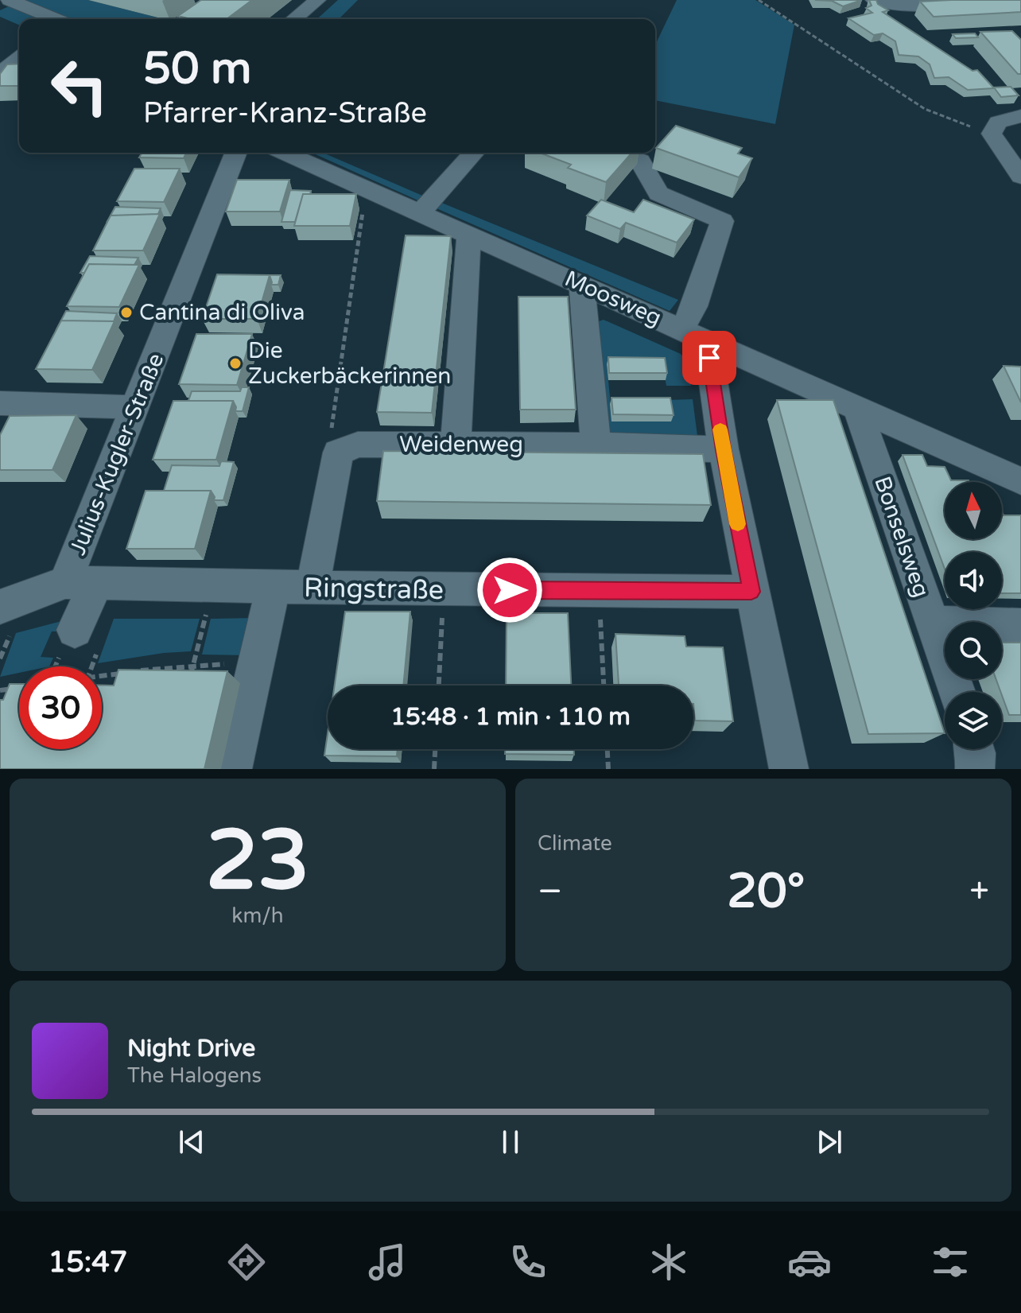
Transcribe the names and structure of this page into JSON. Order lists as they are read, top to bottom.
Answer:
{
  "streets": {
    "street": [
      "Moosweg",
      "Weidenweg",
      "Julius-Kugler-Straße",
      "Bonselsweg",
      "Ringstraße"
    ]
  },
  "crossings": [
    ["Moosweg", "Bonselsweg"],
    ["Julius-Kugler-Straße", "Ringstraße"]
  ],
  "places": ["Cantina di Oliva", "Die Zuckerbäckerinnen"],
  "north": "top",
  "page": {
    "turn": ["50 m", "Pfarrer-Kranz-Straße"],
    "limit": "30",
    "trip": "15:48 · 1 min · 110 m",
    "tile": [
      ["23", "km/h"],
      "Climate"
    ],
    "heat": ["−", "20°", "+"],
    "song": ["Night Drive", "The Halogens"],
    "tabs": "15:47"
  }
}
